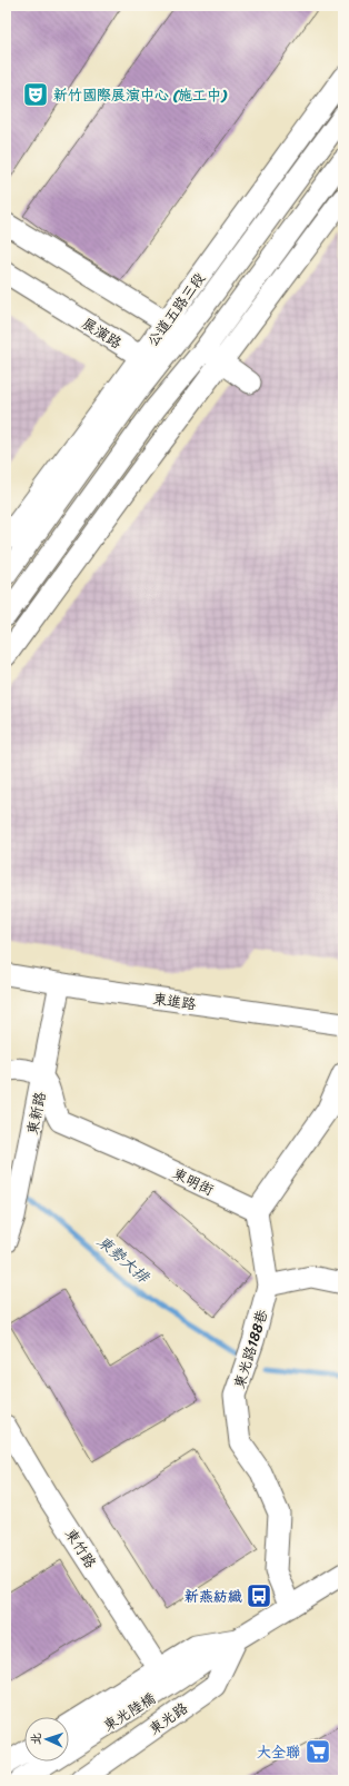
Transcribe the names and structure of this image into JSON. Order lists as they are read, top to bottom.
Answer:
{
  "streets": {
    "street": [
      "公道五路三段",
      "展演路",
      "東進路",
      "東新路",
      "東明街",
      "東光路188巷",
      "東竹路",
      "東光陸橋",
      "東光路"
    ]
  },
  "crossings": [
    ["公道五路三段", "展演路"],
    ["東進路", "東新路"],
    ["東新路", "東明街"],
    ["東明街", "東光路188巷"],
    ["東光陸橋", "東光路"]
  ],
  "water": ["東勢大排"],
  "places": {
    "theatre": ["新竹國際展演中心 (施工中)"],
    "bus stop": ["新燕紡織"],
    "supermarket": ["大全聯"]
  },
  "north": "left"
}
